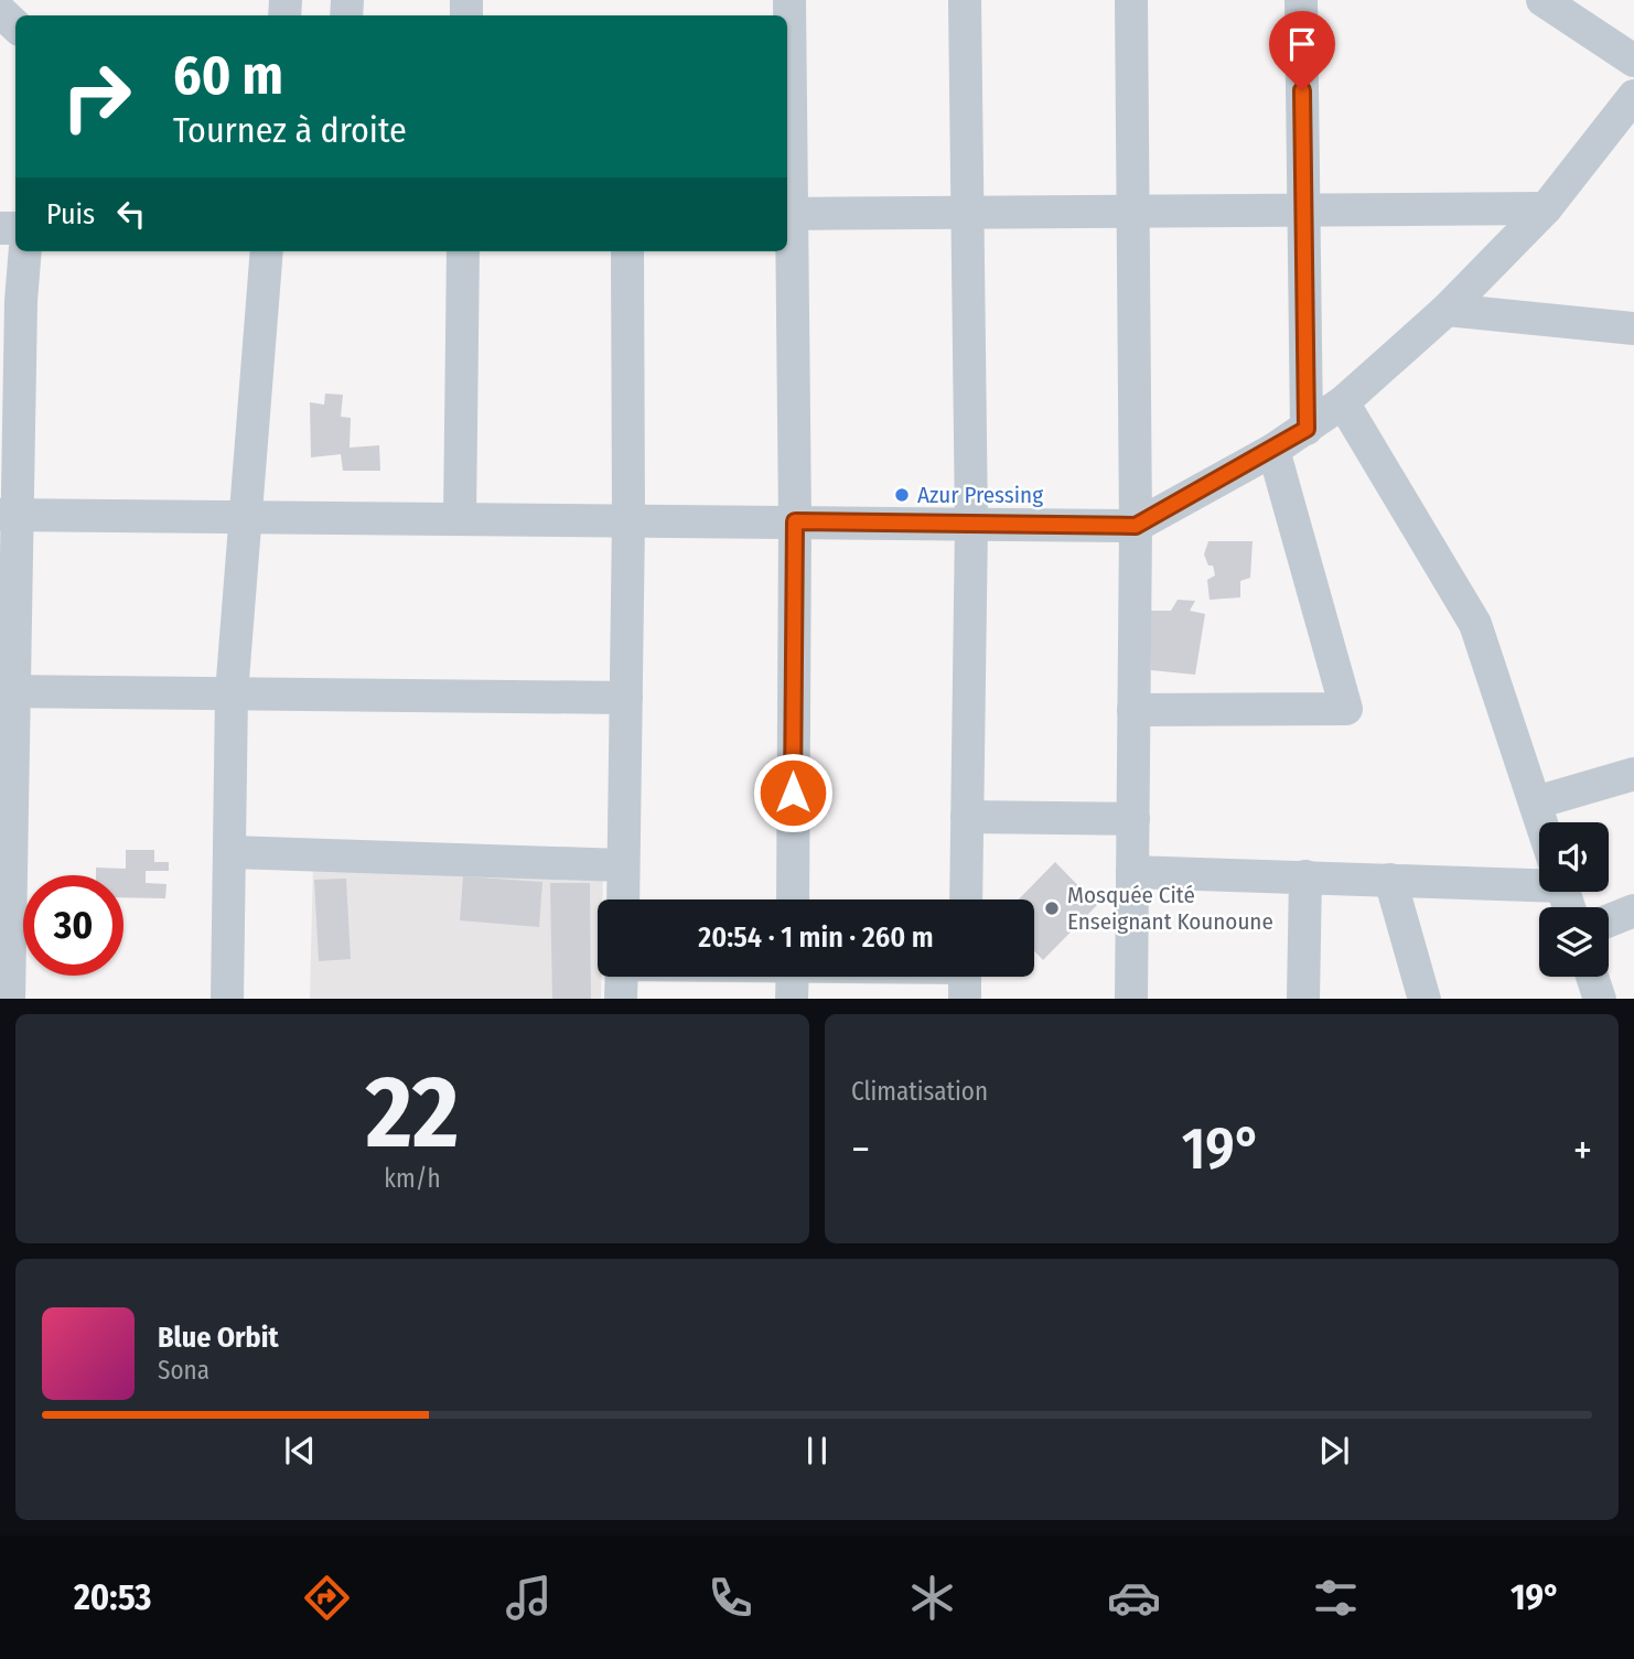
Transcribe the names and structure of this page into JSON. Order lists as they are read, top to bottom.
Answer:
{
  "places": ["Azur Pressing", "Mosquée Cité Enseignant Kounoune"],
  "page": {
    "turn": ["60 m", "Tournez à droite"],
    "then": "Puis",
    "limit": "30",
    "trip": "20:54 · 1 min · 260 m",
    "tile": [
      ["22", "km/h"],
      "Climatisation"
    ],
    "heat": ["−", "19°", "+"],
    "song": ["Blue Orbit", "Sona"],
    "tabs": ["20:53", "19°"]
  }
}
